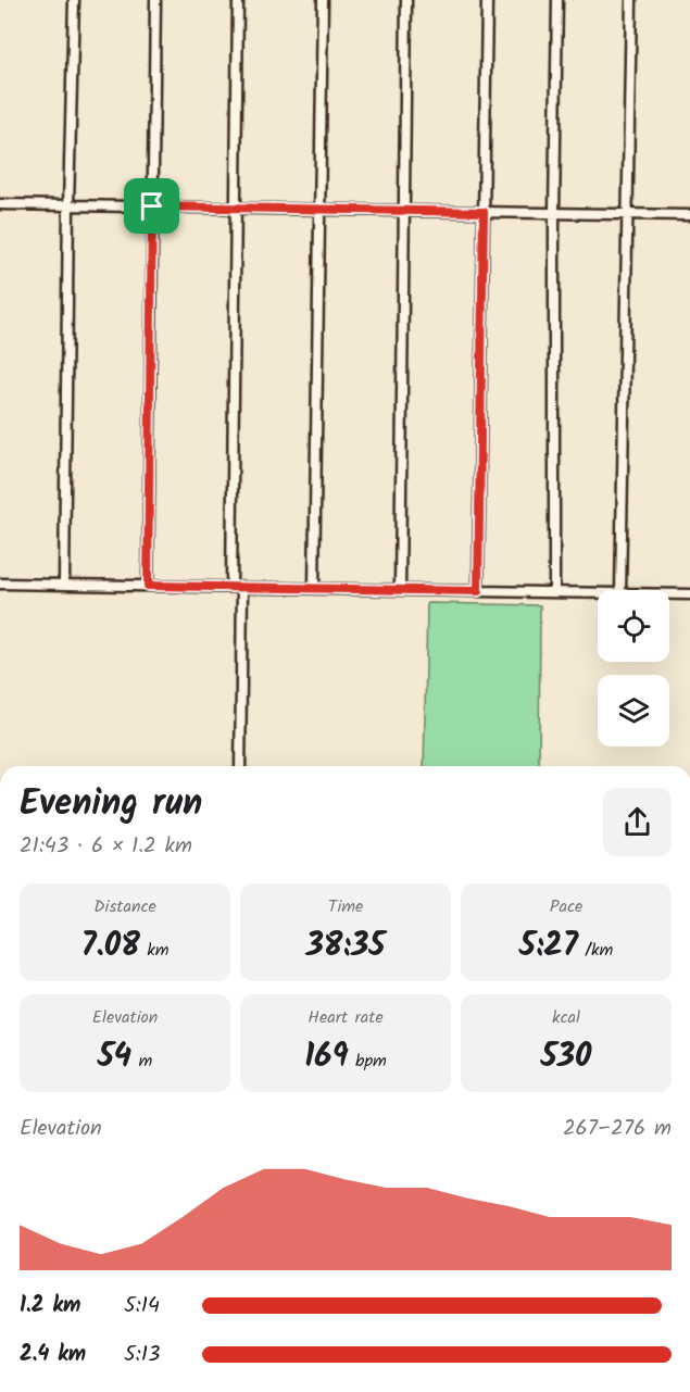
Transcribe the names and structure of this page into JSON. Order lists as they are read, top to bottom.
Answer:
{
  "page": {
    "heading": ["Evening run", "21:43 · 6 × 1.2 km"],
    "stats": [
      ["Distance", "7.08 km"],
      ["Time", "38:35"],
      ["Pace", "5:27 /km"],
      ["Elevation", "54 m"],
      ["Heart rate", "169 bpm"],
      ["kcal", "530"]
    ],
    "chart": ["Elevation", "267–276 m"],
    "list": [
      {
        "name": "1.2 km",
        "note": "5:14"
      },
      {
        "name": "2.4 km",
        "note": "5:13"
      }
    ]
  }
}
